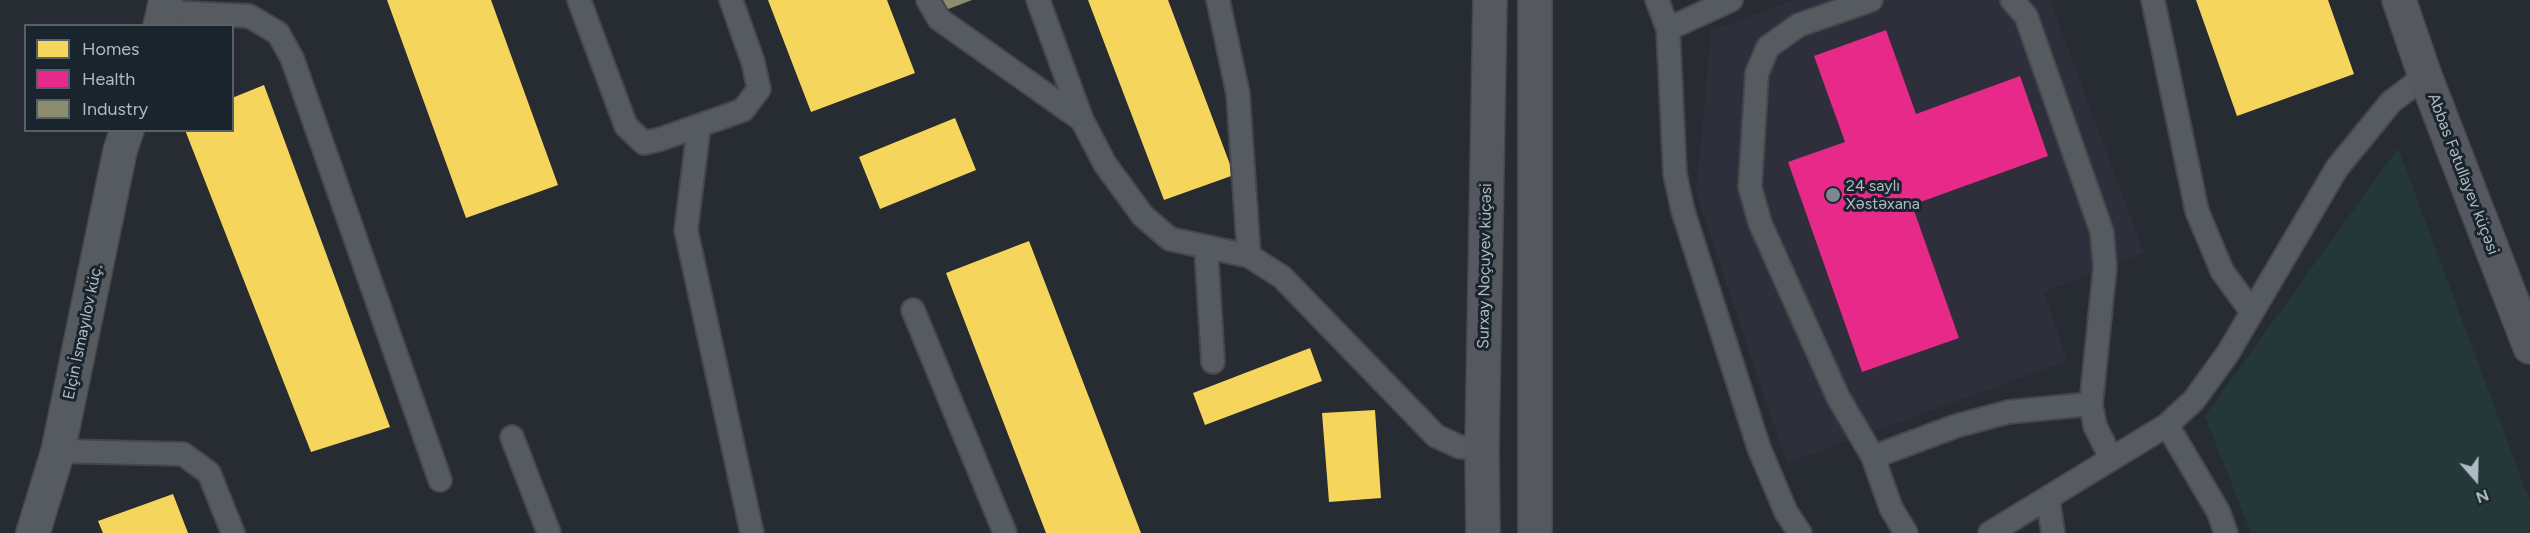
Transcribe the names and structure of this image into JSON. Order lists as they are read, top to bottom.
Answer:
{
  "streets": {
    "street": ["Abbas Fətullayev küçəsi", "Surxay Noçuyev küçəsi", "Elçin İsmayılov küç."]
  },
  "places": ["24 saylı Xəstəxana"],
  "legend": ["Homes", "Health", "Industry"],
  "north": "bottom"
}
